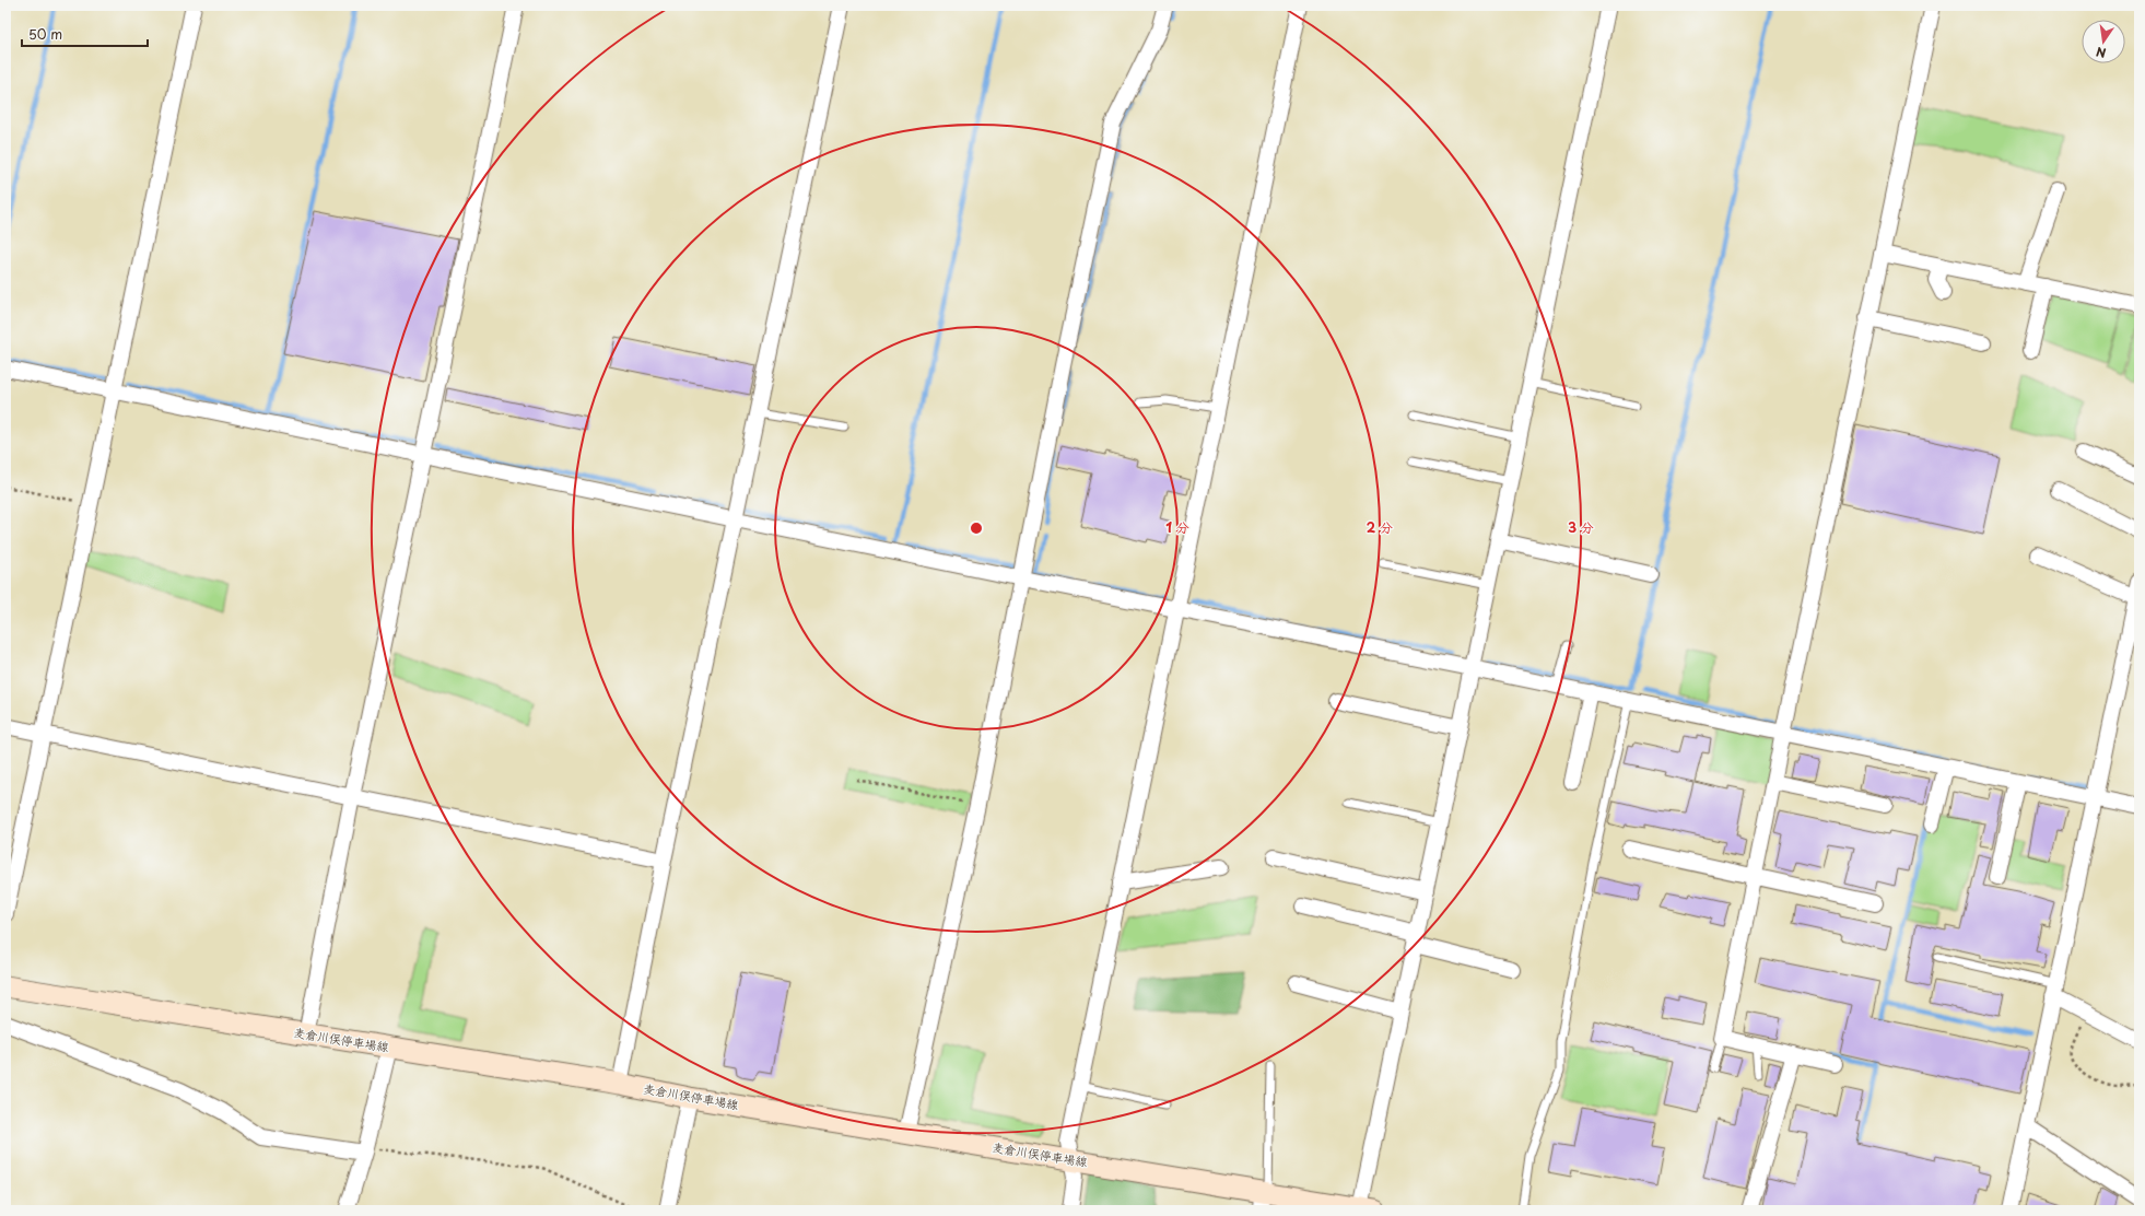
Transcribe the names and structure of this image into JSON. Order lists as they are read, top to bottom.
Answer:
{
  "streets": {
    "main road": ["麦倉川俣停車場線"]
  },
  "scale_bar": "50 m",
  "north": "bottom",
  "rings": ["1 分", "2 分", "3 分"]
}
